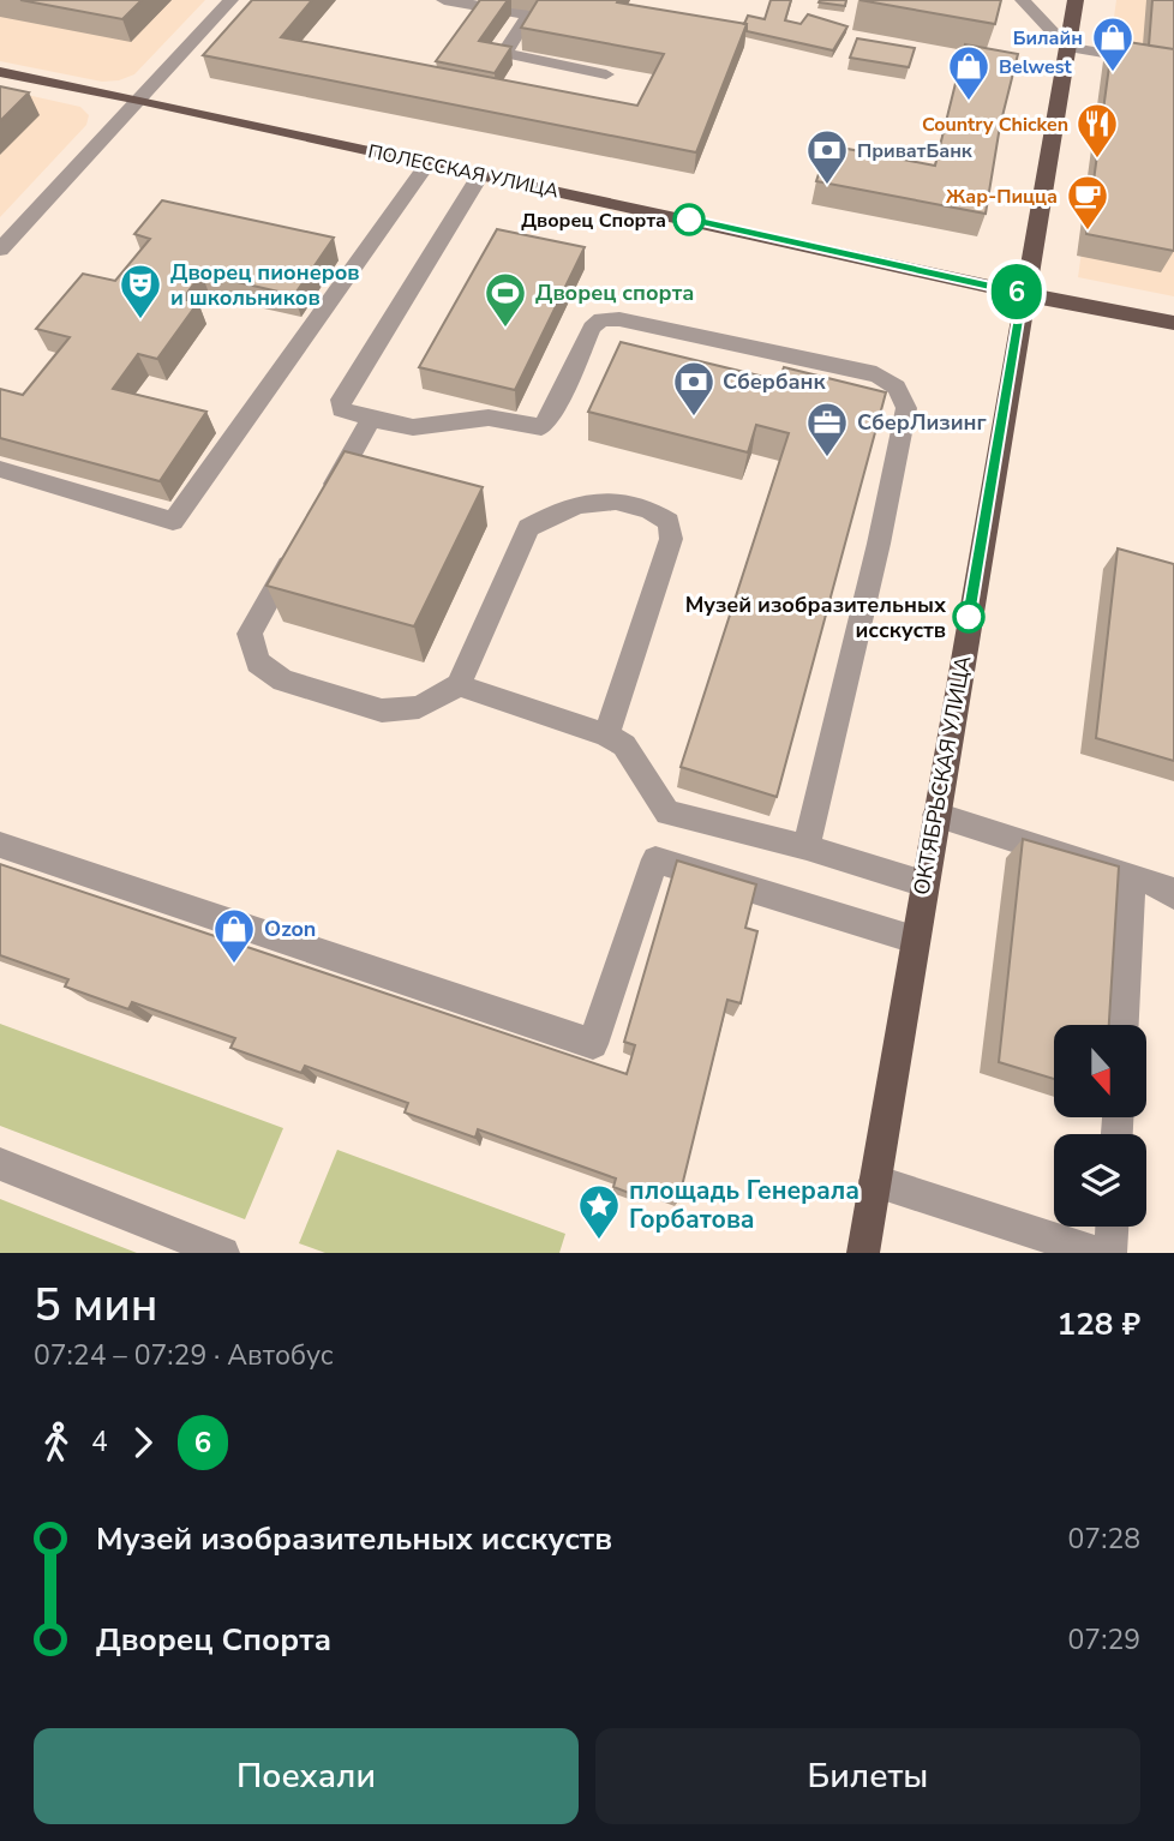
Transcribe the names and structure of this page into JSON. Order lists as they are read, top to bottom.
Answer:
{
  "streets": {
    "main road": ["ПОЛЕССКАЯ УЛИЦА", "ОКТЯБРЬСКАЯ УЛИЦА"]
  },
  "crossings": [
    ["ПОЛЕССКАЯ УЛИЦА", "ОКТЯБРЬСКАЯ УЛИЦА"]
  ],
  "places": {
    "shop": ["Билайн", "Belwest", "Ozon"],
    "restaurant": ["Country Chicken"],
    "bank": ["ПриватБанк", "Сбербанк"],
    "other": ["Дворец Спорта", "Музей изобразительных исскуств"],
    "cafe": ["Жар-Пицца"],
    "theatre": ["Дворец пионеров и школьников"],
    "sports": ["Дворец спорта"],
    "office": ["СберЛизинг"],
    "place": ["площадь Генерала Горбатова"]
  },
  "lines": ["bus line 6"],
  "north": "bottom",
  "page": {
    "on_map": "6",
    "heading": ["5 мин", "07:24 – 07:29 · Автобус", "128 ₽"],
    "legs": ["4", "6"],
    "list": [
      {
        "name": "Музей изобразительных исскуств",
        "value": "07:28"
      },
      {
        "name": "Дворец Спорта",
        "value": "07:29"
      }
    ],
    "buttons": ["Поехали", "Билеты"]
  }
}
